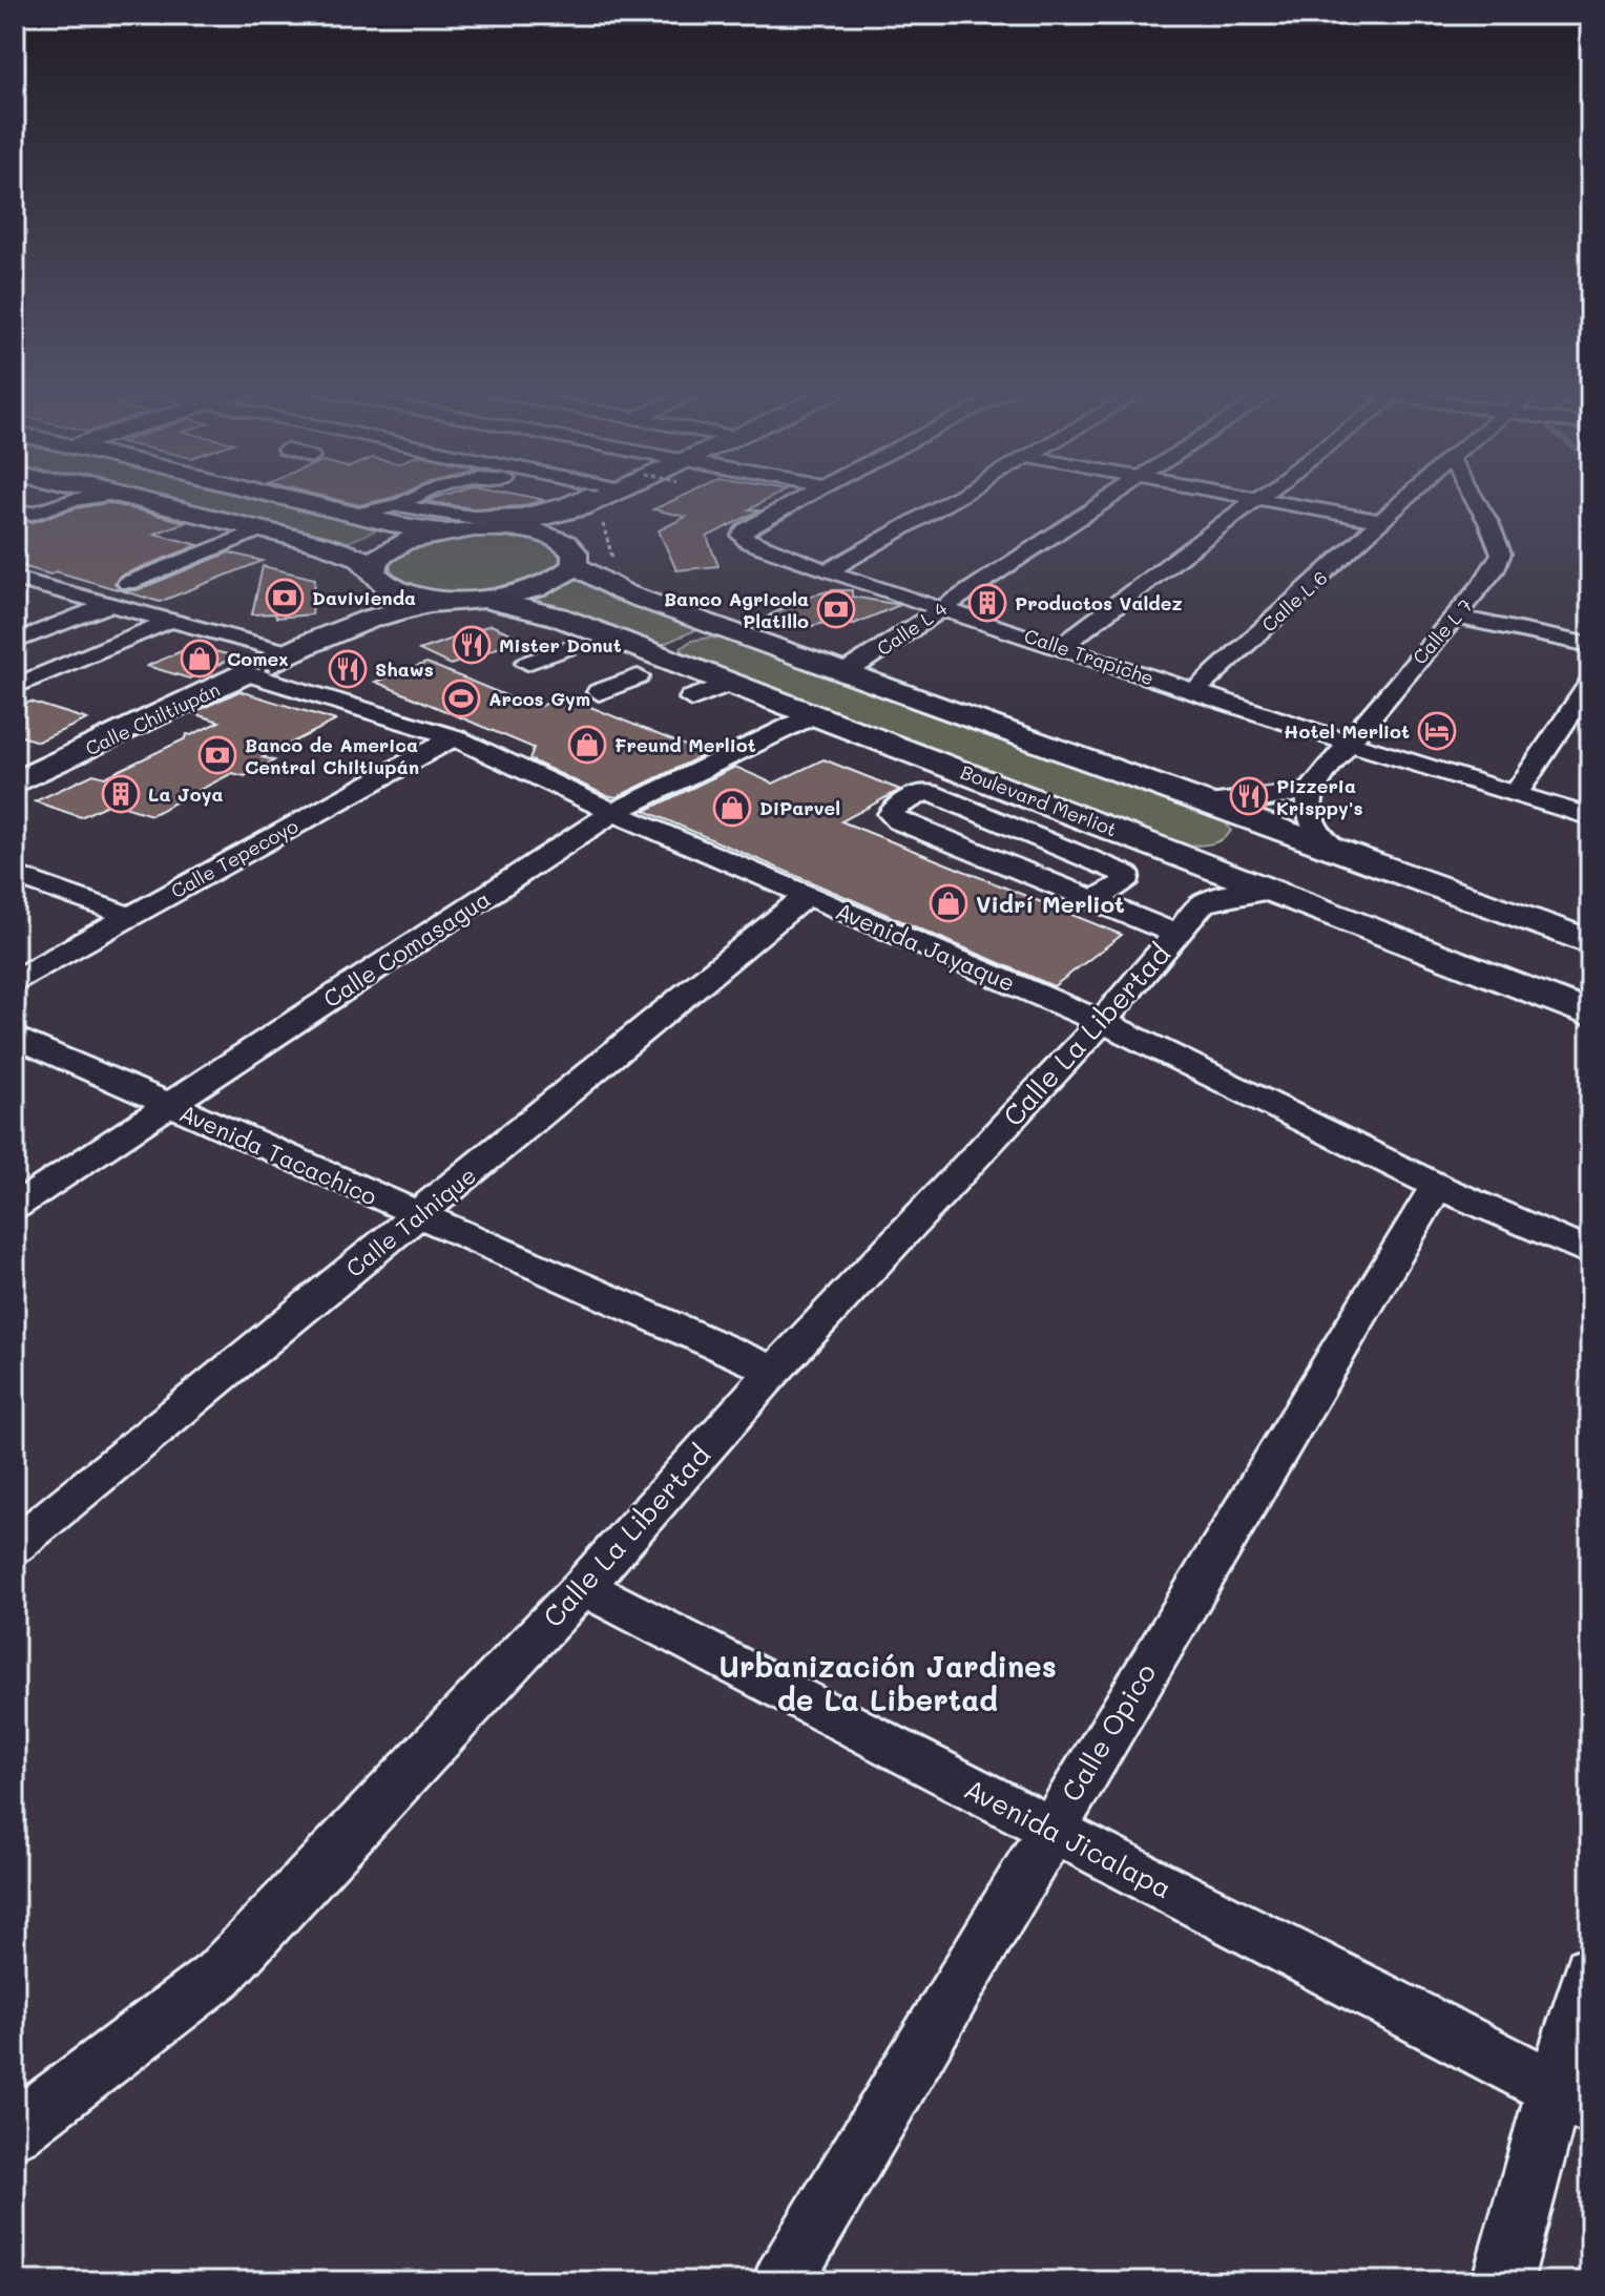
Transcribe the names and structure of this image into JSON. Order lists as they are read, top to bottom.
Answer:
{
  "streets": {
    "main road": ["Calle Chiltiupán", "Boulevard Merliot"],
    "street": [
      "Calle L 6",
      "Calle L 4",
      "Calle L 7",
      "Calle Trapiche",
      "Calle Tepecoyo",
      "Avenida Jayaque",
      "Calle Comasagua",
      "Calle La Libertad",
      "Avenida Tacachico",
      "Calle Talnique",
      "Calle Opico",
      "Avenida Jicalapa"
    ]
  },
  "crossings": [
    ["Calle L 6", "Calle Trapiche"],
    ["Calle L 4", "Calle Trapiche"],
    ["Calle L 7", "Calle Trapiche"],
    ["Calle Chiltiupán", "Boulevard Merliot"],
    ["Calle Chiltiupán", "Avenida Jayaque"],
    ["Boulevard Merliot", "Calle Comasagua"],
    ["Calle Tepecoyo", "Avenida Jayaque"],
    ["Avenida Jayaque", "Calle Comasagua"],
    ["Avenida Jayaque", "Calle La Libertad"],
    ["Avenida Jayaque", "Calle Talnique"],
    ["Avenida Jayaque", "Calle Opico"],
    ["Calle Comasagua", "Avenida Tacachico"],
    ["Calle La Libertad", "Avenida Tacachico"],
    ["Calle La Libertad", "Avenida Jicalapa"],
    ["Avenida Tacachico", "Calle Talnique"],
    ["Calle Opico", "Avenida Jicalapa"]
  ],
  "districts": ["Urbanización Jardines de La Libertad"],
  "places": {
    "bank": ["Davivienda", "Banco Agricola Platillo", "Banco de America Central Chiltiupán"],
    "building": ["Productos Valdez", "La Joya"],
    "restaurant": ["Mister Donut", "Shaws", "Pizzeria Krisppy's"],
    "shop": [
      "Comex",
      "Freund Merliot",
      "DiParvel",
      "Vidrí Merliot"
    ],
    "sports": ["Arcos Gym"],
    "hotel": ["Hotel Merliot"]
  }
}
